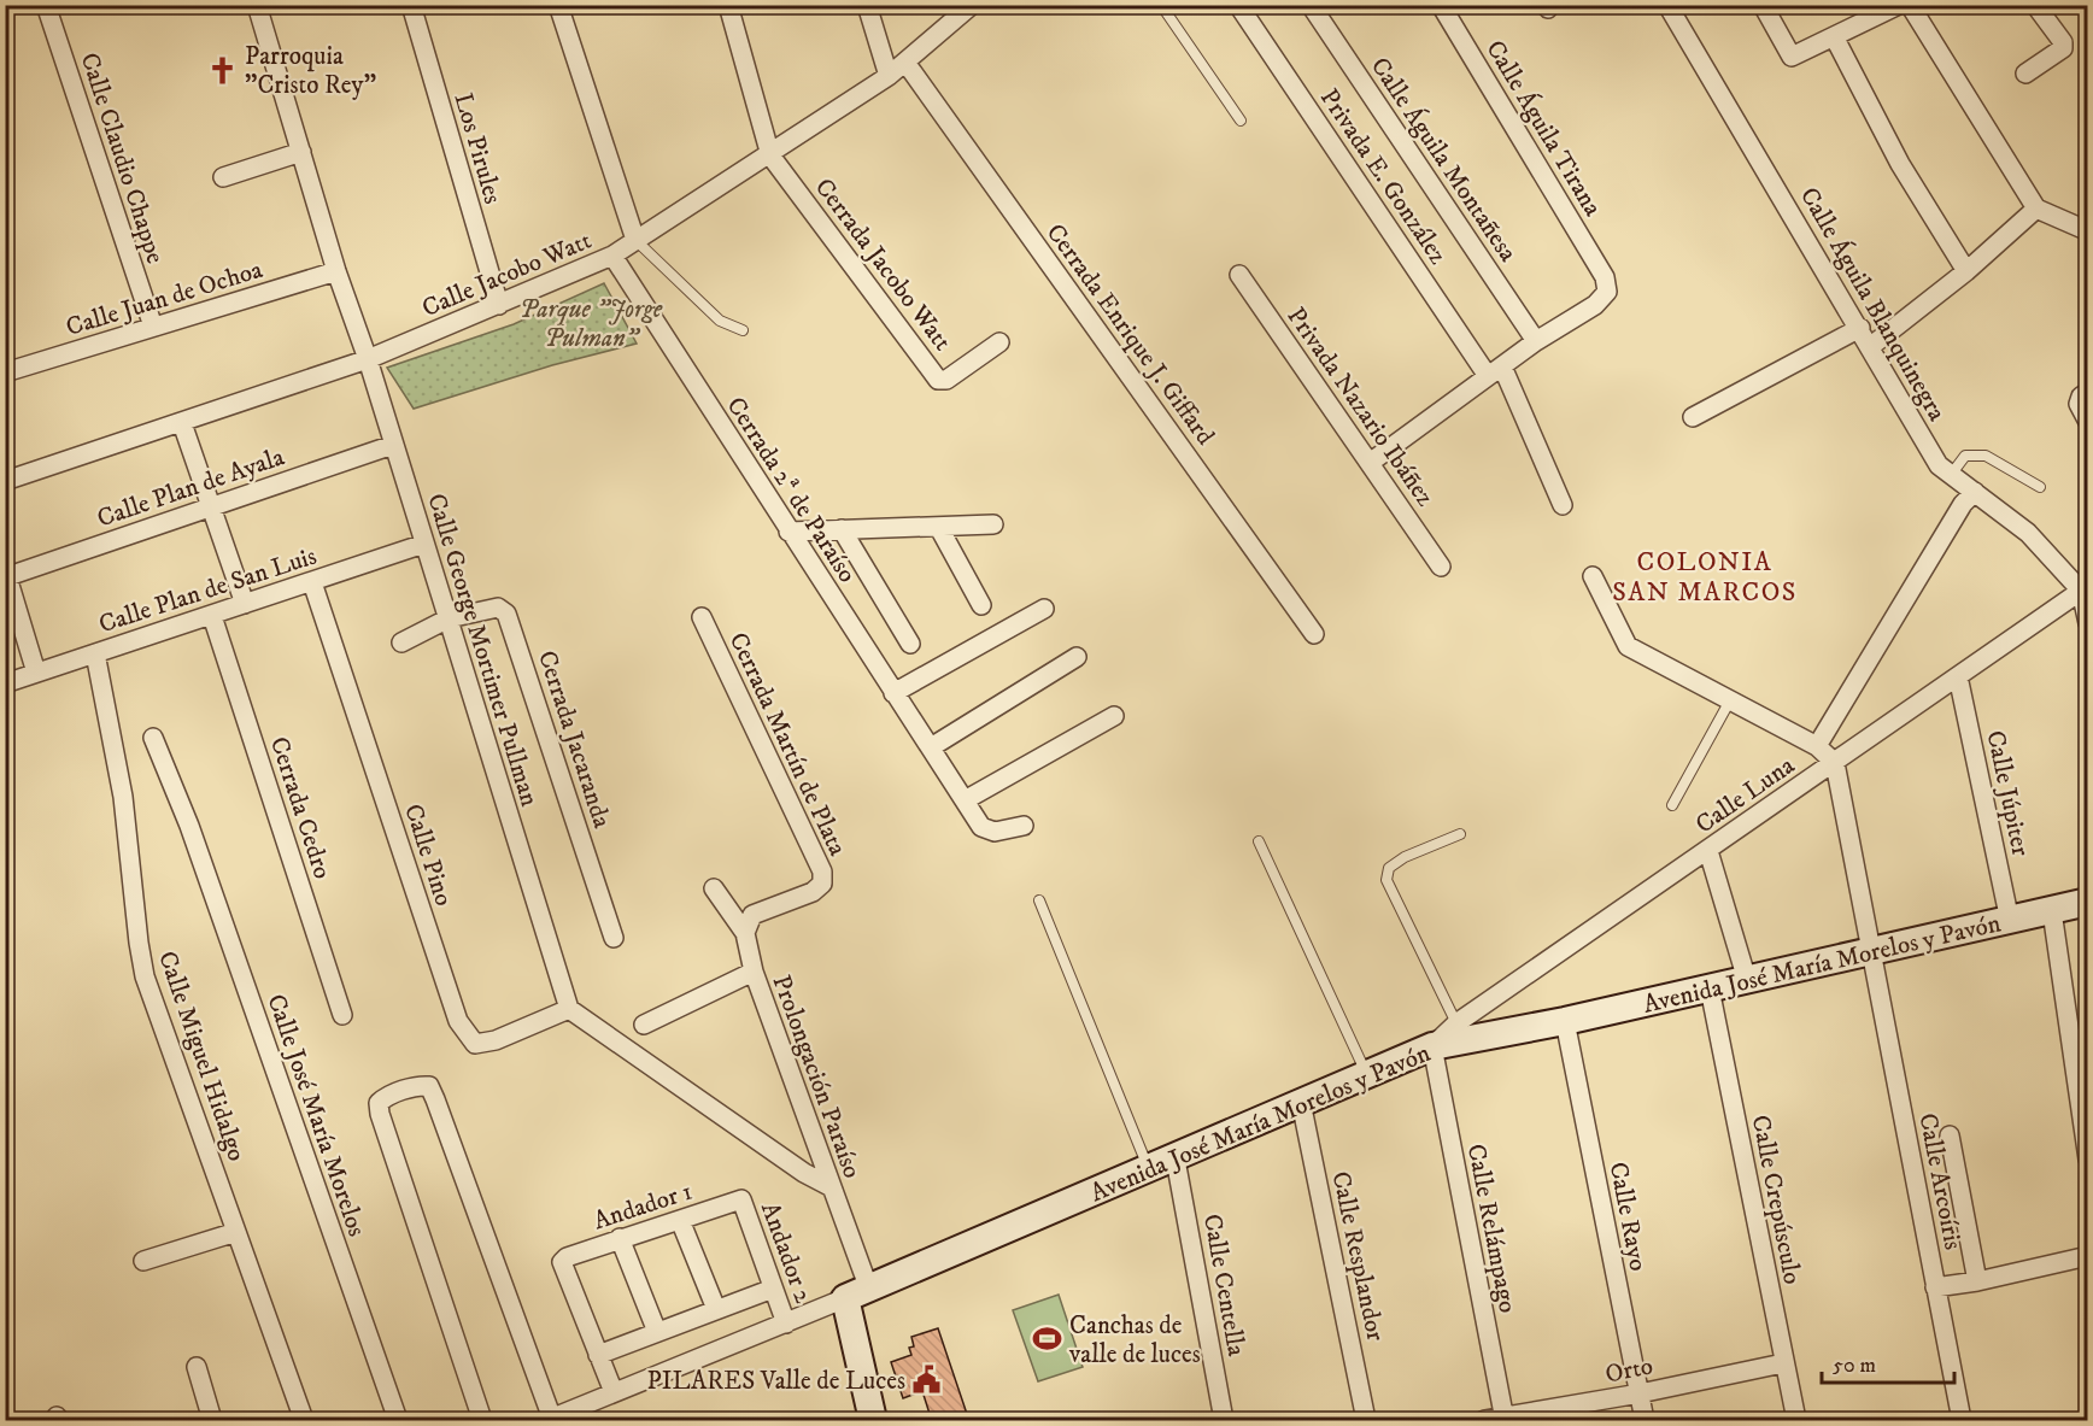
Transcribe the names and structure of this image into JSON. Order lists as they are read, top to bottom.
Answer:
{
  "streets": {
    "street": [
      "Calle Águila Tirana",
      "Los Pirules",
      "Calle Claudio Chappe",
      "Calle Águila Montañesa",
      "Privada E. González",
      "Cerrada Jacobo Watt",
      "Calle Jacobo Watt",
      "Calle Juan de Ochoa",
      "Calle Águila Blanquinegra",
      "Cerrada Enrique J. Giffard",
      "Privada Nazario Ibáñez",
      "Calle Plan de Ayala",
      "Cerrada 2ª de Paraíso",
      "Calle Plan de San Luis",
      "Calle George Mortimer Pullman",
      "Cerrada Jacaranda",
      "Cerrada Martín de Plata",
      "Calle Júpiter",
      "Calle Luna",
      "Cerrada Cedro",
      "Calle Pino",
      "Avenida José María Morelos y Pavón",
      "Calle Miguel Hidalgo",
      "Prolongación Paraíso",
      "Calle José María Morelos",
      "Calle Arcoíris",
      "Calle Crepúsculo",
      "Andador 1",
      "Calle Rayo",
      "Calle Relámpago",
      "Andador 2",
      "Calle Resplandor",
      "Calle Centella",
      "Orto"
    ]
  },
  "crossings": [
    ["Calle Águila Tirana", "Calle Águila Montañesa"],
    ["Los Pirules", "Calle Jacobo Watt"],
    ["Calle Claudio Chappe", "Calle Juan de Ochoa"],
    ["Cerrada Jacobo Watt", "Calle Jacobo Watt"],
    ["Calle Jacobo Watt", "Cerrada Enrique J. Giffard"],
    ["Calle Jacobo Watt", "Cerrada 2ª de Paraíso"],
    ["Calle Jacobo Watt", "Calle George Mortimer Pullman"],
    ["Calle Juan de Ochoa", "Calle George Mortimer Pullman"],
    ["Calle Águila Blanquinegra", "Calle Luna"],
    ["Calle Plan de Ayala", "Calle George Mortimer Pullman"],
    ["Calle Plan de San Luis", "Calle George Mortimer Pullman"],
    ["Calle Plan de San Luis", "Cerrada Cedro"],
    ["Calle Plan de San Luis", "Calle Pino"],
    ["Calle Plan de San Luis", "Calle Miguel Hidalgo"],
    ["Calle George Mortimer Pullman", "Cerrada Jacaranda"],
    ["Calle George Mortimer Pullman", "Calle Pino"],
    ["Cerrada Martín de Plata", "Prolongación Paraíso"],
    ["Calle Júpiter", "Calle Luna"],
    ["Calle Júpiter", "Avenida José María Morelos y Pavón"],
    ["Calle Luna", "Avenida José María Morelos y Pavón"],
    ["Calle Luna", "Calle Arcoíris"],
    ["Calle Luna", "Calle Relámpago"],
    ["Avenida José María Morelos y Pavón", "Prolongación Paraíso"],
    ["Avenida José María Morelos y Pavón", "Calle Arcoíris"],
    ["Avenida José María Morelos y Pavón", "Calle Crepúsculo"],
    ["Avenida José María Morelos y Pavón", "Calle Rayo"],
    ["Avenida José María Morelos y Pavón", "Calle Relámpago"],
    ["Avenida José María Morelos y Pavón", "Andador 2"],
    ["Avenida José María Morelos y Pavón", "Calle Resplandor"],
    ["Avenida José María Morelos y Pavón", "Calle Centella"],
    ["Calle Crepúsculo", "Orto"],
    ["Andador 1", "Andador 2"],
    ["Calle Rayo", "Orto"],
    ["Calle Relámpago", "Orto"]
  ],
  "districts": ["COLONIA SAN MARCOS"],
  "parks": ["Parque \"Jorge Pulman\""],
  "places": {
    "church": ["Parroquia \"Cristo Rey\""],
    "sports": ["Canchas de valle de luces"],
    "public building": ["PILARES Valle de Luces"]
  },
  "scale_bar": "50 m"
}
